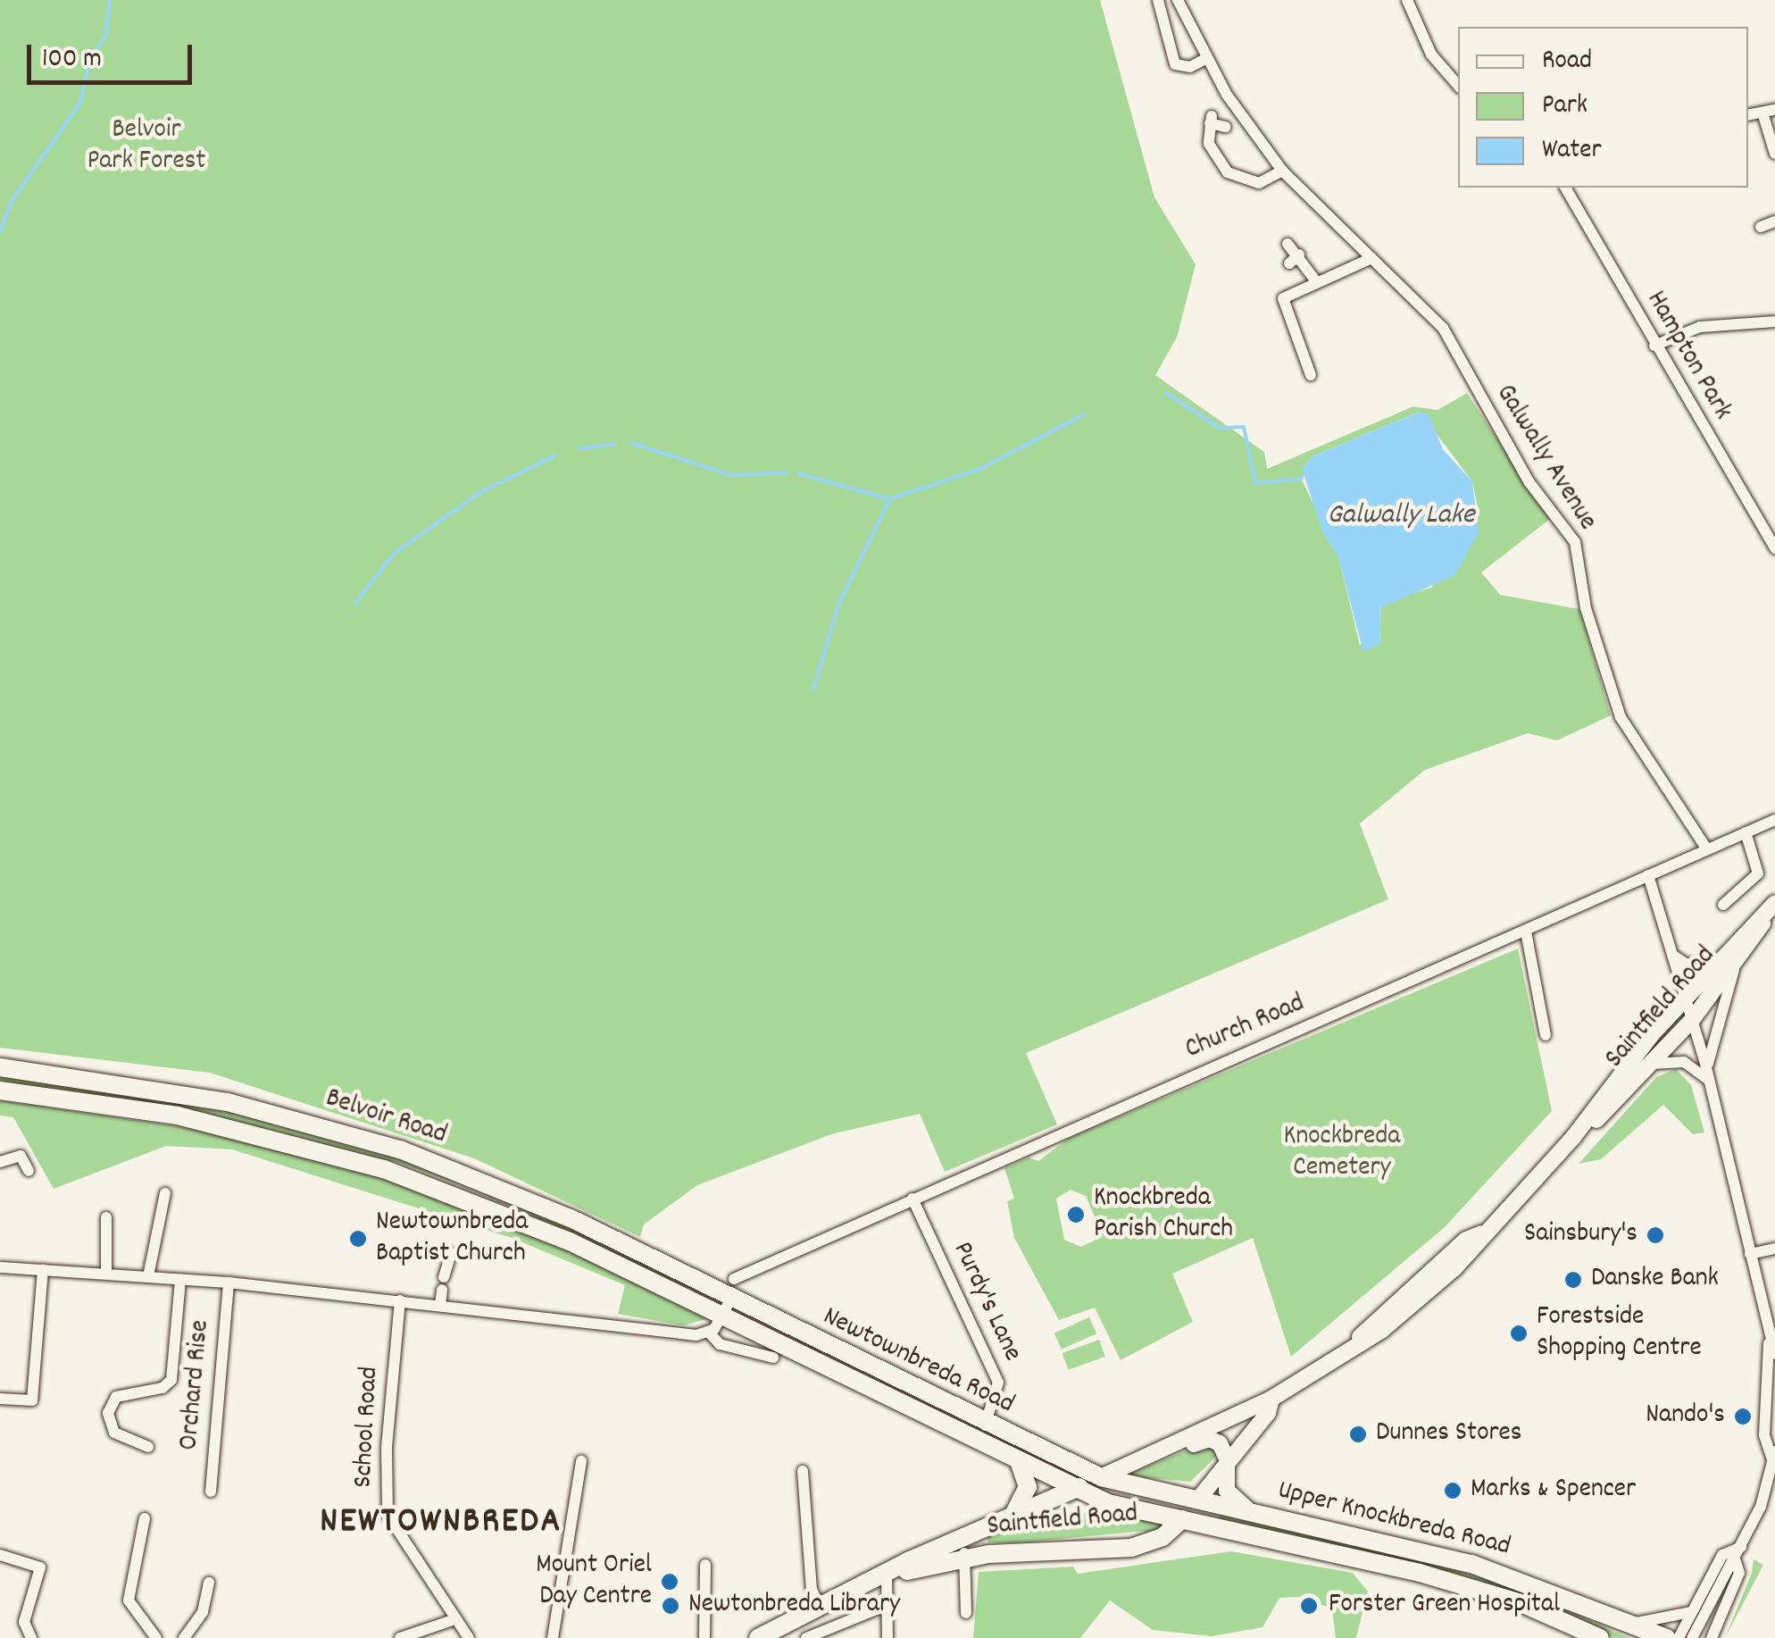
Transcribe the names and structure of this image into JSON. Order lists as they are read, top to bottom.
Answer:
{
  "streets": {
    "highway": [
      "Saintfield Road",
      "Belvoir Road",
      "Newtownbreda Road",
      "Upper Knockbreda Road"
    ],
    "street": [
      "Hampton Park",
      "Galwally Avenue",
      "Church Road",
      "Purdy's Lane",
      "Orchard Rise",
      "School Road"
    ]
  },
  "crossings": [
    ["Galwally Avenue", "Church Road"],
    ["Saintfield Road", "Newtownbreda Road"],
    ["Saintfield Road", "Upper Knockbreda Road"],
    ["Church Road", "Purdy's Lane"],
    ["Belvoir Road", "Newtownbreda Road"],
    ["Purdy's Lane", "Newtownbreda Road"],
    ["Newtownbreda Road", "Upper Knockbreda Road"]
  ],
  "districts": ["NEWTOWNBREDA"],
  "water": ["Galwally Lake"],
  "parks": ["Belvoir Park Forest", "Knockbreda Cemetery"],
  "places": [
    "Knockbreda Parish Church",
    "Sainsbury's",
    "Newtownbreda Baptist Church",
    "Danske Bank",
    "Forestside Shopping Centre",
    "Nando's",
    "Dunnes Stores",
    "Marks & Spencer",
    "Mount Oriel Day Centre",
    "Newtonbreda Library",
    "Forster Green Hospital"
  ],
  "legend": ["Road", "Park", "Water"],
  "scale_bar": "100 m"
}
